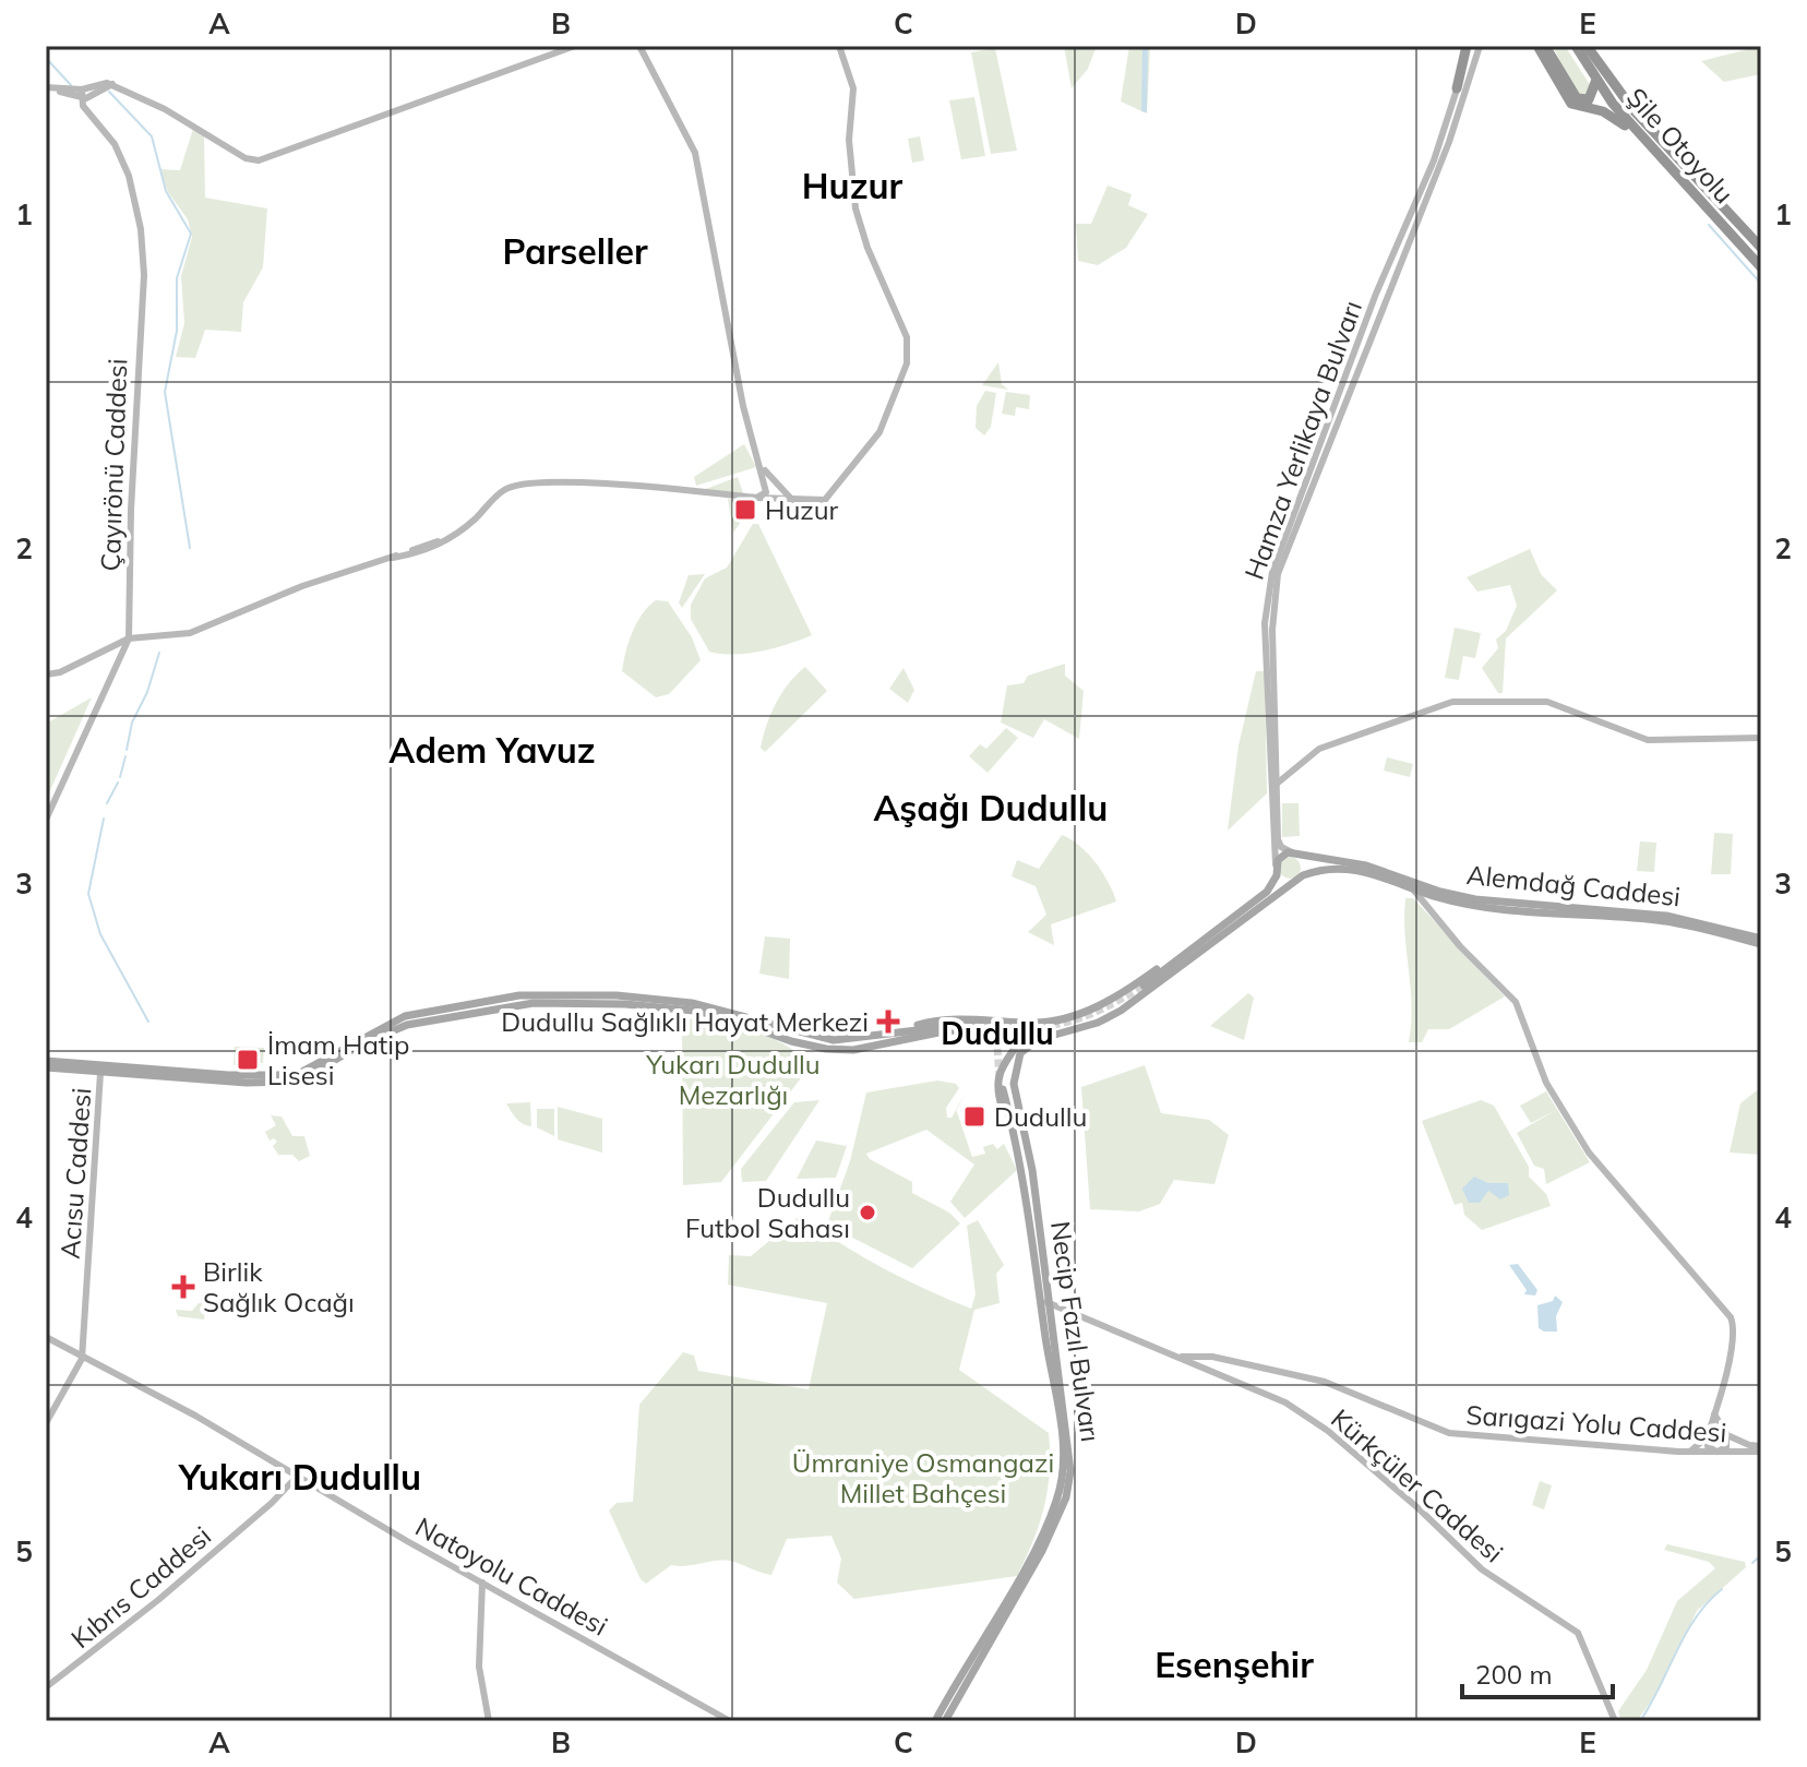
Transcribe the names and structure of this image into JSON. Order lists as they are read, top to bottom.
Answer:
{
  "streets": {
    "highway": ["Şile Otoyolu"],
    "main road": ["Alemdağ Caddesi", "Necip Fazıl Bulvarı"],
    "street": [
      "Hamza Yerlikaya Bulvarı",
      "Çayırönü Caddesi",
      "Acısu Caddesi",
      "Sarıgazi Yolu Caddesi",
      "Kürkçüler Caddesi",
      "Natoyolu Caddesi",
      "Kıbrıs Caddesi"
    ]
  },
  "crossings": [
    ["Hamza Yerlikaya Bulvarı", "Alemdağ Caddesi"],
    ["Alemdağ Caddesi", "Acısu Caddesi"],
    ["Acısu Caddesi", "Natoyolu Caddesi"],
    ["Necip Fazıl Bulvarı", "Kürkçüler Caddesi"],
    ["Sarıgazi Yolu Caddesi", "Kürkçüler Caddesi"],
    ["Natoyolu Caddesi", "Kıbrıs Caddesi"]
  ],
  "districts": [
    "Huzur",
    "Parseller",
    "Adem Yavuz",
    "Aşağı Dudullu",
    "Dudullu",
    "Yukarı Dudullu",
    "Esenşehir"
  ],
  "parks": ["Yukarı Dudullu Mezarlığı", "Ümraniye Osmangazi Millet Bahçesi"],
  "places": {
    "transit": ["Huzur", "İmam Hatip Lisesi", "Dudullu"],
    "health": ["Dudullu Sağlıklı Hayat Merkezi", "Birlik Sağlık Ocağı"],
    "other": ["Dudullu Futbol Sahası"]
  },
  "scale_bar": "200 m",
  "grid": {
    "columns": [
      "A",
      "B",
      "C",
      "D",
      "E"
    ],
    "rows": [
      "1",
      "2",
      "3",
      "4",
      "5"
    ]
  }
}
